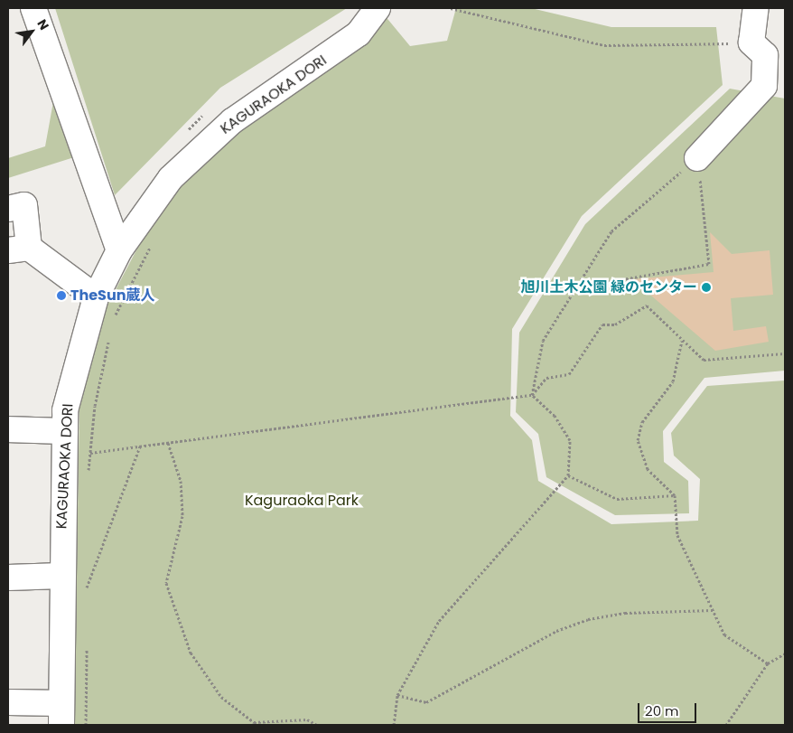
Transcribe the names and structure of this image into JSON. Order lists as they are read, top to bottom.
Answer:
{
  "streets": {
    "street": ["KAGURAOKA DORI"]
  },
  "parks": ["Kaguraoka Park"],
  "places": ["旭川土木公園 緑のセンター", "TheSun蔵人"],
  "scale_bar": "20 m",
  "north": "top right"
}
